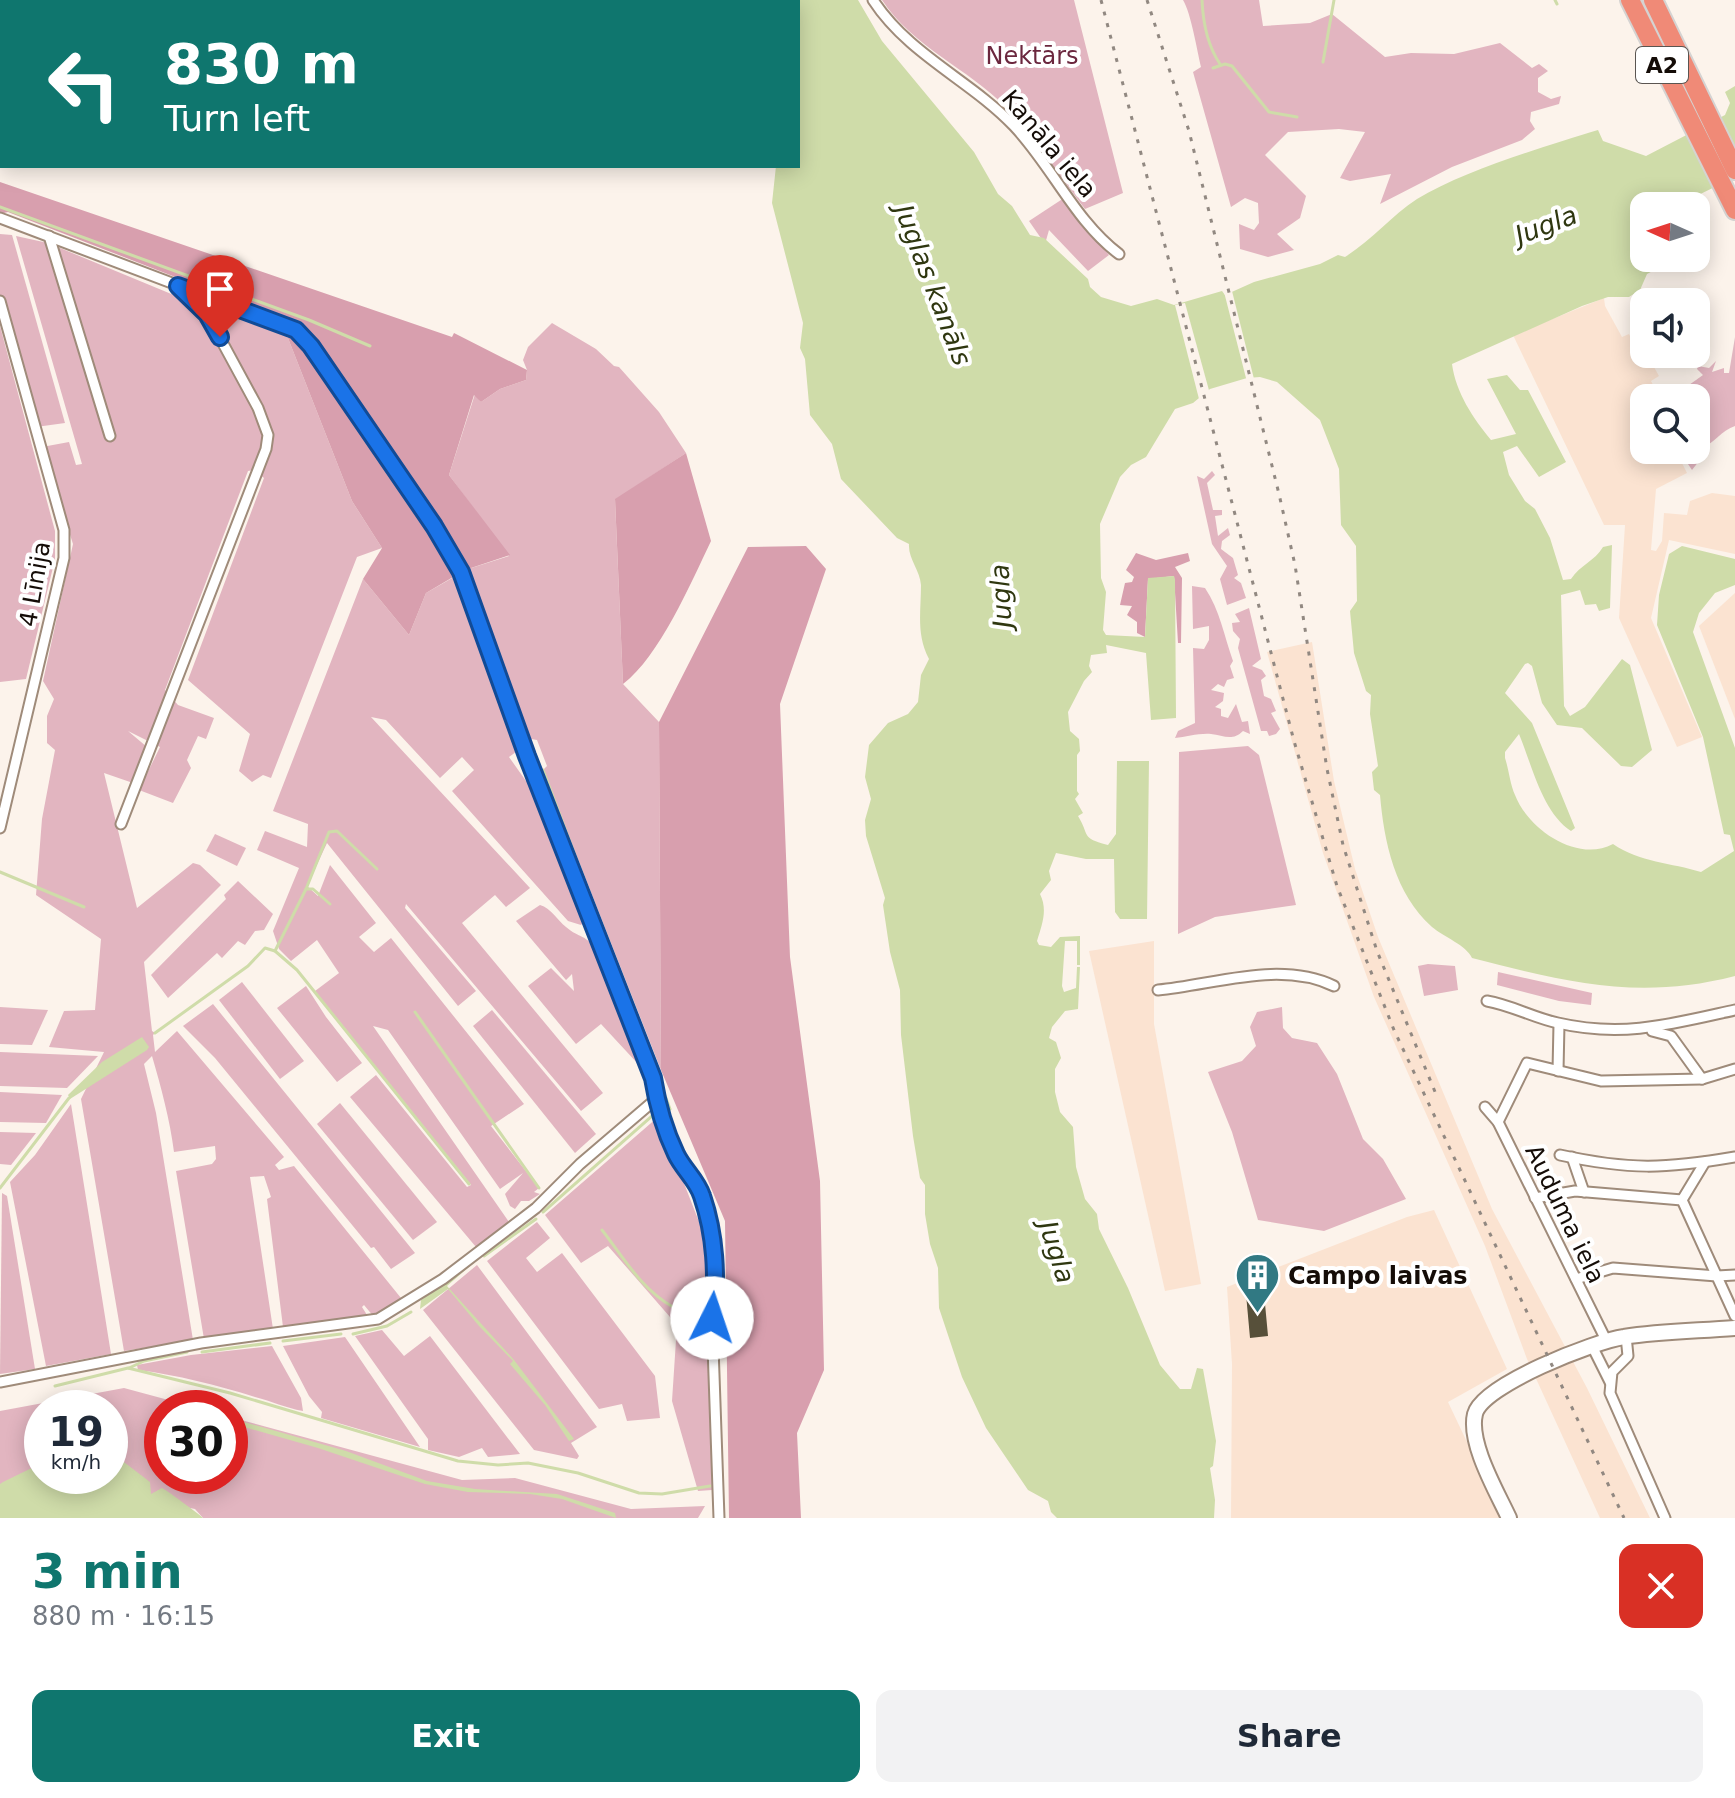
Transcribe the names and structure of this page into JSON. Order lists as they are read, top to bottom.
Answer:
{
  "streets": {
    "highway": ["A2"],
    "street": ["Kanāla iela", "4 Līnija", "Auduma iela"]
  },
  "water": ["Jugla", "Juglas kanāls"],
  "parks": ["Nektārs"],
  "places": {
    "building": ["Campo laivas"]
  },
  "north": "left",
  "page": {
    "turn": ["830 m", "Turn left"],
    "speed": "19 km/h",
    "limit": "30",
    "heading": ["3 min", "880 m · 16:15"],
    "buttons": ["Exit", "Share"]
  }
}
